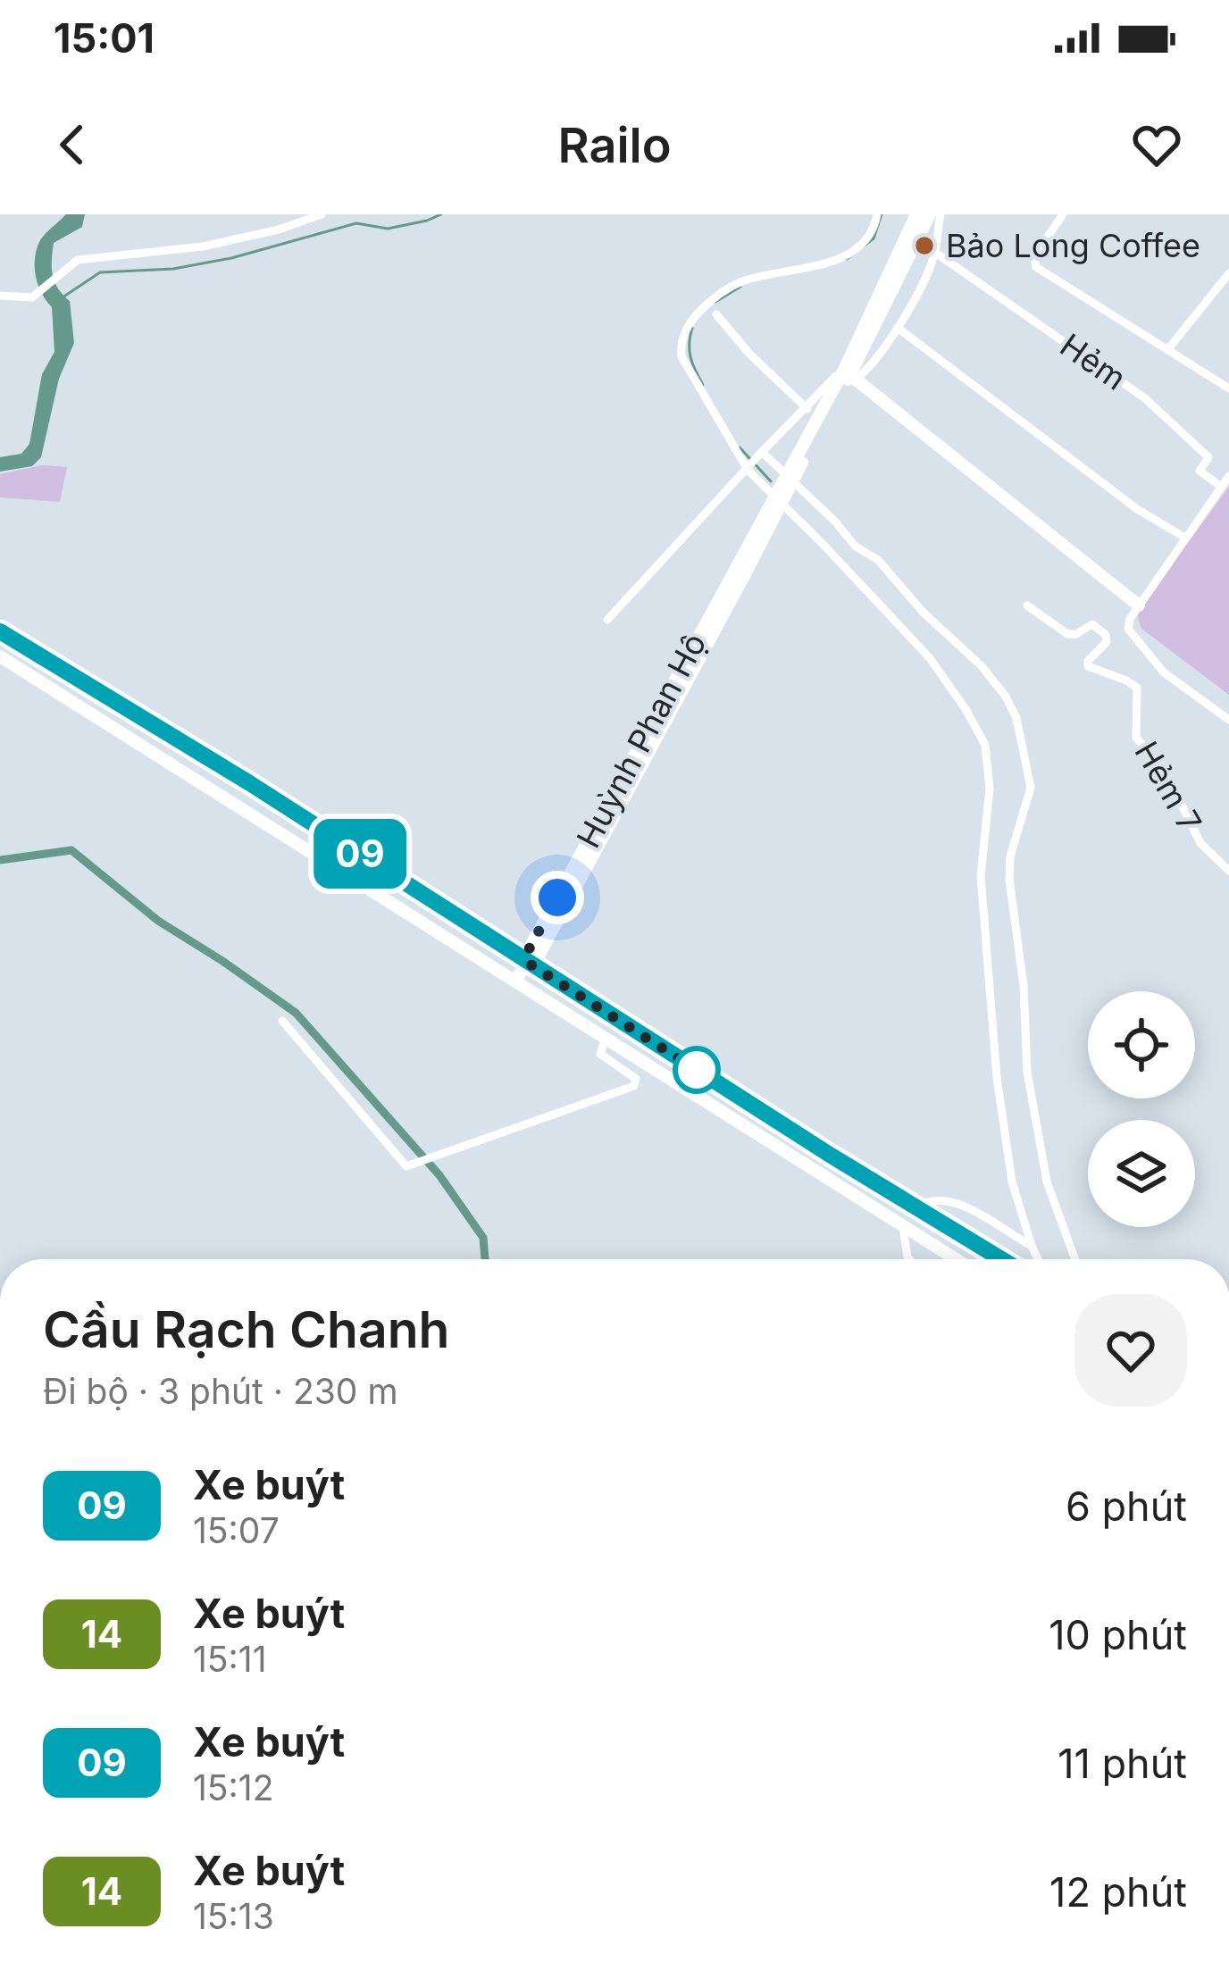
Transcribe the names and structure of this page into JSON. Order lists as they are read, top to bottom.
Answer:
{
  "streets": {
    "main road": ["Huỳnh Phan Hộ"],
    "street": ["Hẻm", "Hẻm 7"]
  },
  "places": ["Bảo Long Coffee"],
  "lines": ["bus line 09"],
  "page": {
    "status": "15:01",
    "header": "Railo",
    "on_map": "09",
    "heading": ["Cầu Rạch Chanh", "Đi bộ · 3 phút · 230 m"],
    "list": [
      {
        "mark": "09",
        "name": "Xe buýt",
        "note": "15:07",
        "value": "6 phút"
      },
      {
        "mark": "14",
        "name": "Xe buýt",
        "note": "15:11",
        "value": "10 phút"
      },
      {
        "mark": "09",
        "name": "Xe buýt",
        "note": "15:12",
        "value": "11 phút"
      },
      {
        "mark": "14",
        "name": "Xe buýt",
        "note": "15:13",
        "value": "12 phút"
      }
    ]
  }
}
